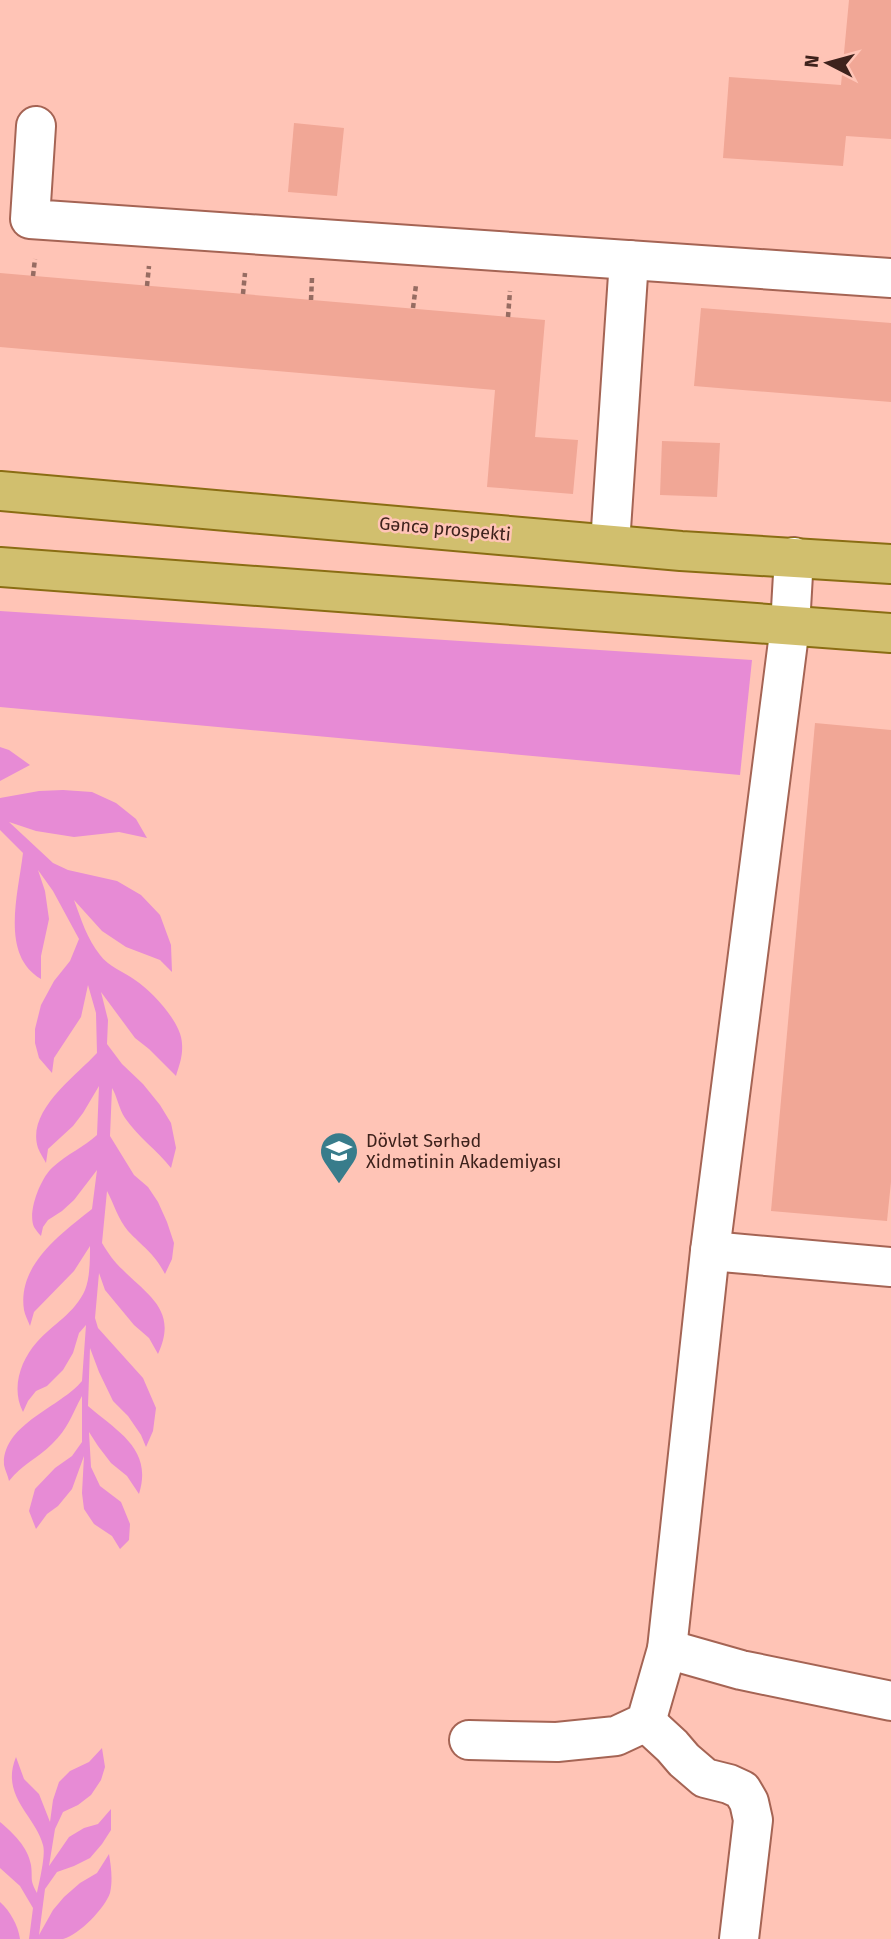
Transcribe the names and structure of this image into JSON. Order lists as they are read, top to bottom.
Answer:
{
  "streets": {
    "main road": ["Gəncə prospekti"]
  },
  "places": {
    "school or university": ["Dövlət Sərhəd Xidmətinin Akademiyası"]
  },
  "north": "left"
}
